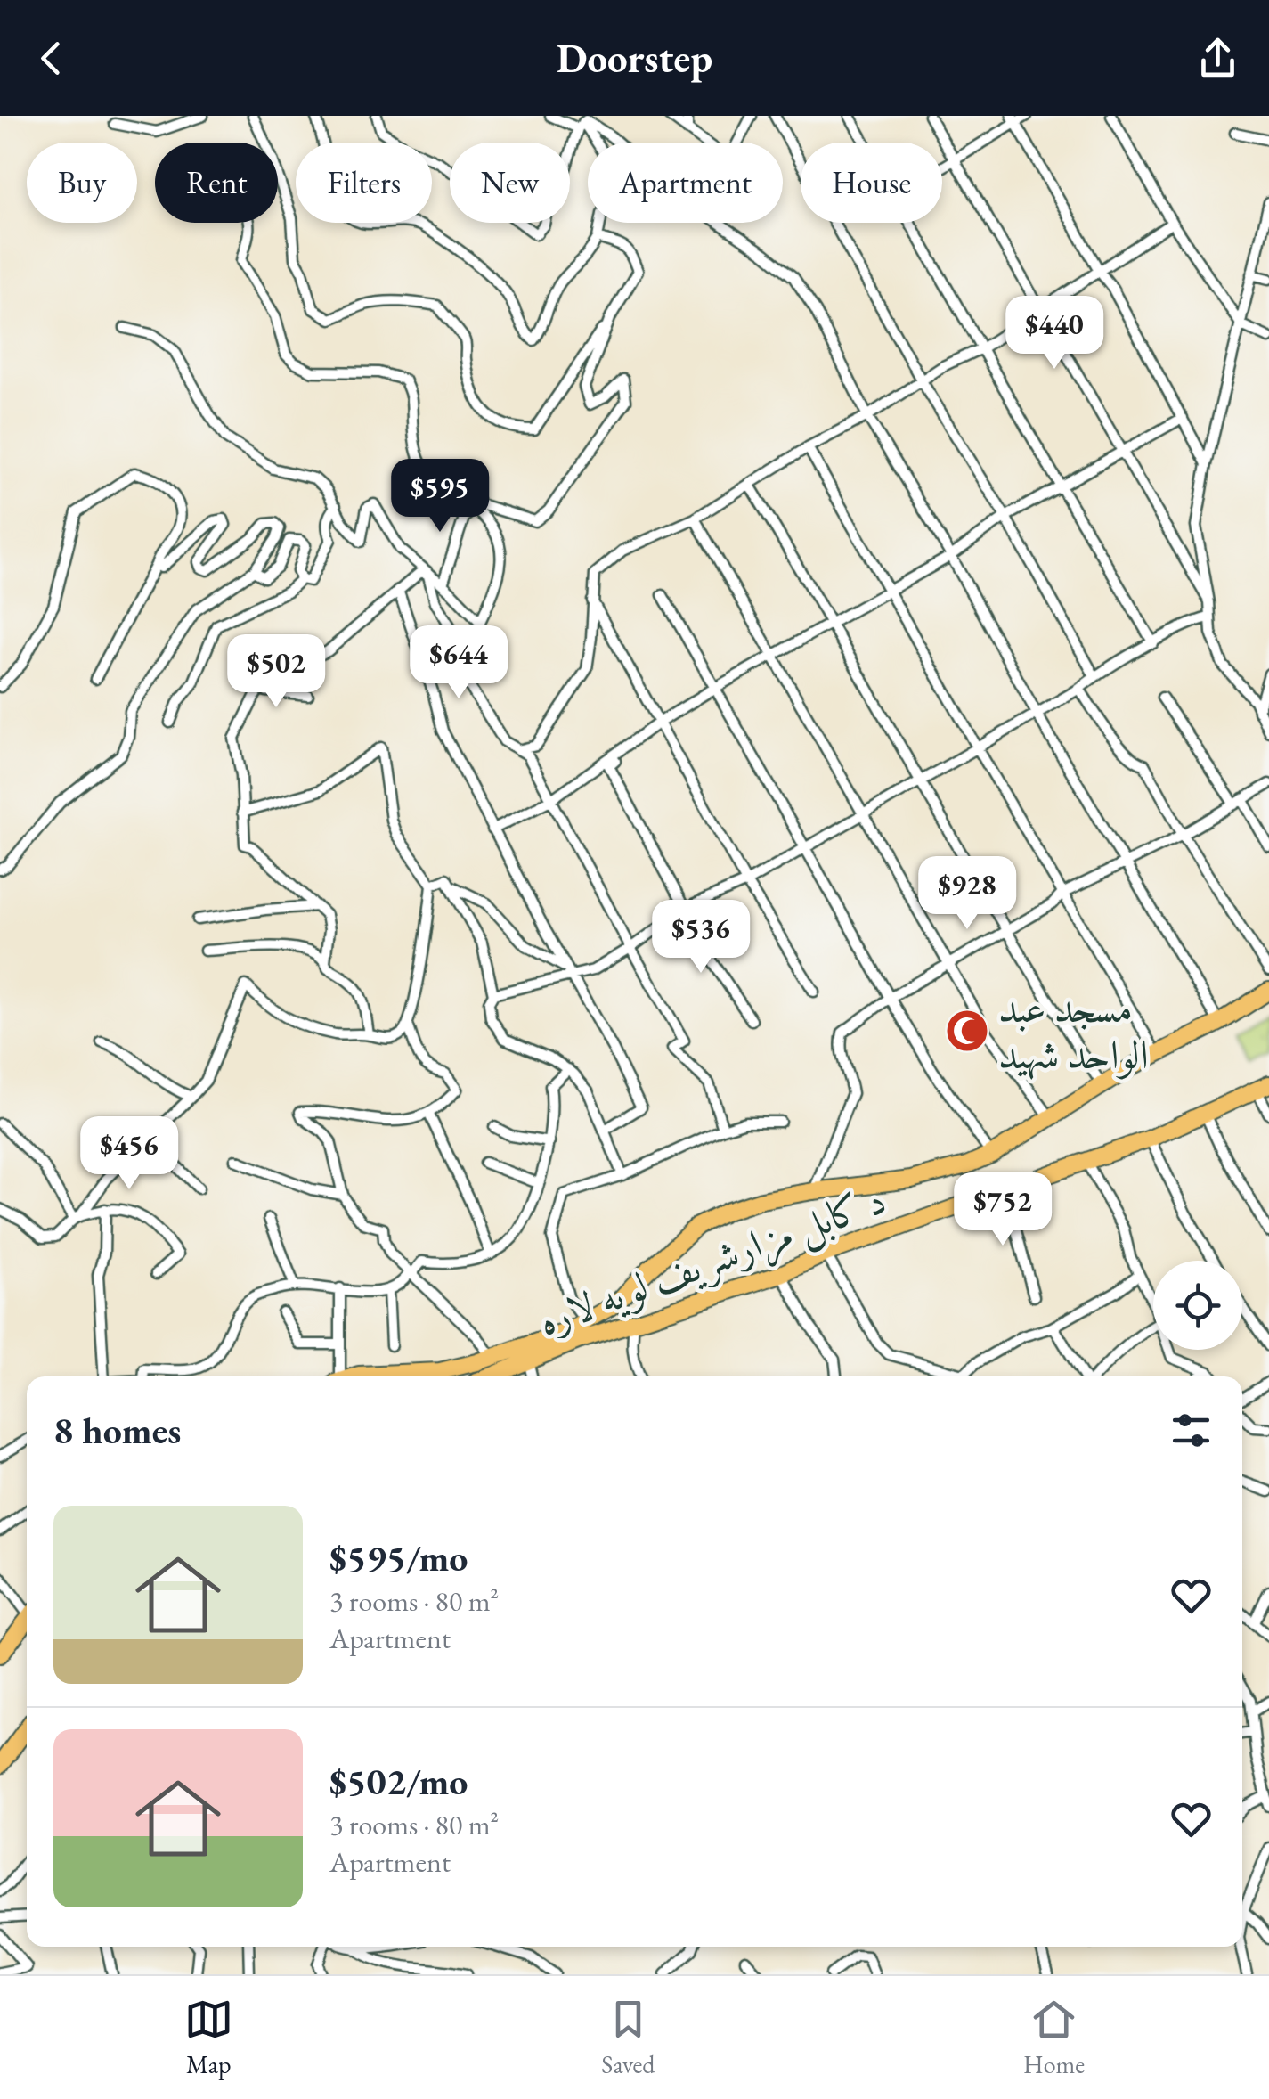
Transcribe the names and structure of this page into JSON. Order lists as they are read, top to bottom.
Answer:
{
  "streets": {
    "highway": ["د کابل مزارشریف لویه لاره"]
  },
  "places": {
    "mosque": ["مسجد عبد الواحد شهید"]
  },
  "page": {
    "header": "Doorstep",
    "chip": [
      "Buy",
      "Rent",
      "Filters",
      "New",
      "Apartment",
      "House"
    ],
    "price": [
      "$440",
      "$595",
      "$644",
      "$502",
      "$928",
      "$536",
      "$456",
      "$752"
    ],
    "heading": "8 homes",
    "list": [
      {
        "name": "$595/mo",
        "note": "3 rooms · 80 m² · Apartment"
      },
      {
        "name": "$502/mo",
        "note": "3 rooms · 80 m² · Apartment"
      }
    ],
    "tabs": ["Map", "Saved", "Home"]
  }
}
